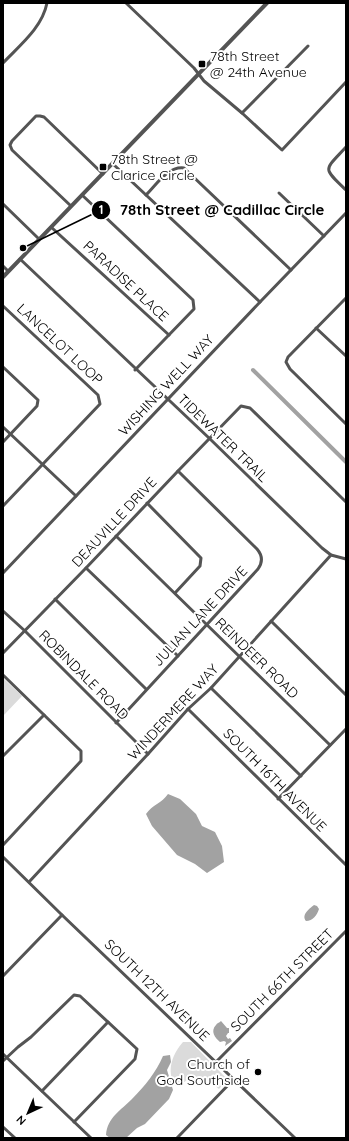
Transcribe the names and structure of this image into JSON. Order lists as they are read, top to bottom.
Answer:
{
  "streets": {
    "street": [
      "PARADISE PLACE",
      "LANCELOT LOOP",
      "WISHING WELL WAY",
      "TIDEWATER TRAIL",
      "DEAUVILLE DRIVE",
      "JULIAN LANE DRIVE",
      "REINDEER ROAD",
      "ROBINDALE ROAD",
      "WINDERMERE WAY",
      "SOUTH 16TH AVENUE",
      "SOUTH 66TH STREET",
      "SOUTH 12TH AVENUE"
    ]
  },
  "crossings": [
    ["WISHING WELL WAY", "TIDEWATER TRAIL"],
    ["TIDEWATER TRAIL", "DEAUVILLE DRIVE"],
    ["TIDEWATER TRAIL", "WINDERMERE WAY"],
    ["DEAUVILLE DRIVE", "JULIAN LANE DRIVE"],
    ["DEAUVILLE DRIVE", "REINDEER ROAD"],
    ["DEAUVILLE DRIVE", "ROBINDALE ROAD"],
    ["JULIAN LANE DRIVE", "REINDEER ROAD"],
    ["JULIAN LANE DRIVE", "ROBINDALE ROAD"],
    ["REINDEER ROAD", "WINDERMERE WAY"],
    ["ROBINDALE ROAD", "WINDERMERE WAY"],
    ["WINDERMERE WAY", "SOUTH 16TH AVENUE"],
    ["WINDERMERE WAY", "SOUTH 12TH AVENUE"],
    ["SOUTH 66TH STREET", "SOUTH 12TH AVENUE"]
  ],
  "places": {
    "transit": ["78th Street @ 24th Avenue", "78th Street @ Clarice Circle"],
    "other": ["78th Street @ Cadillac Circle", "Church of God Southside"]
  },
  "north": "bottom left"
}
